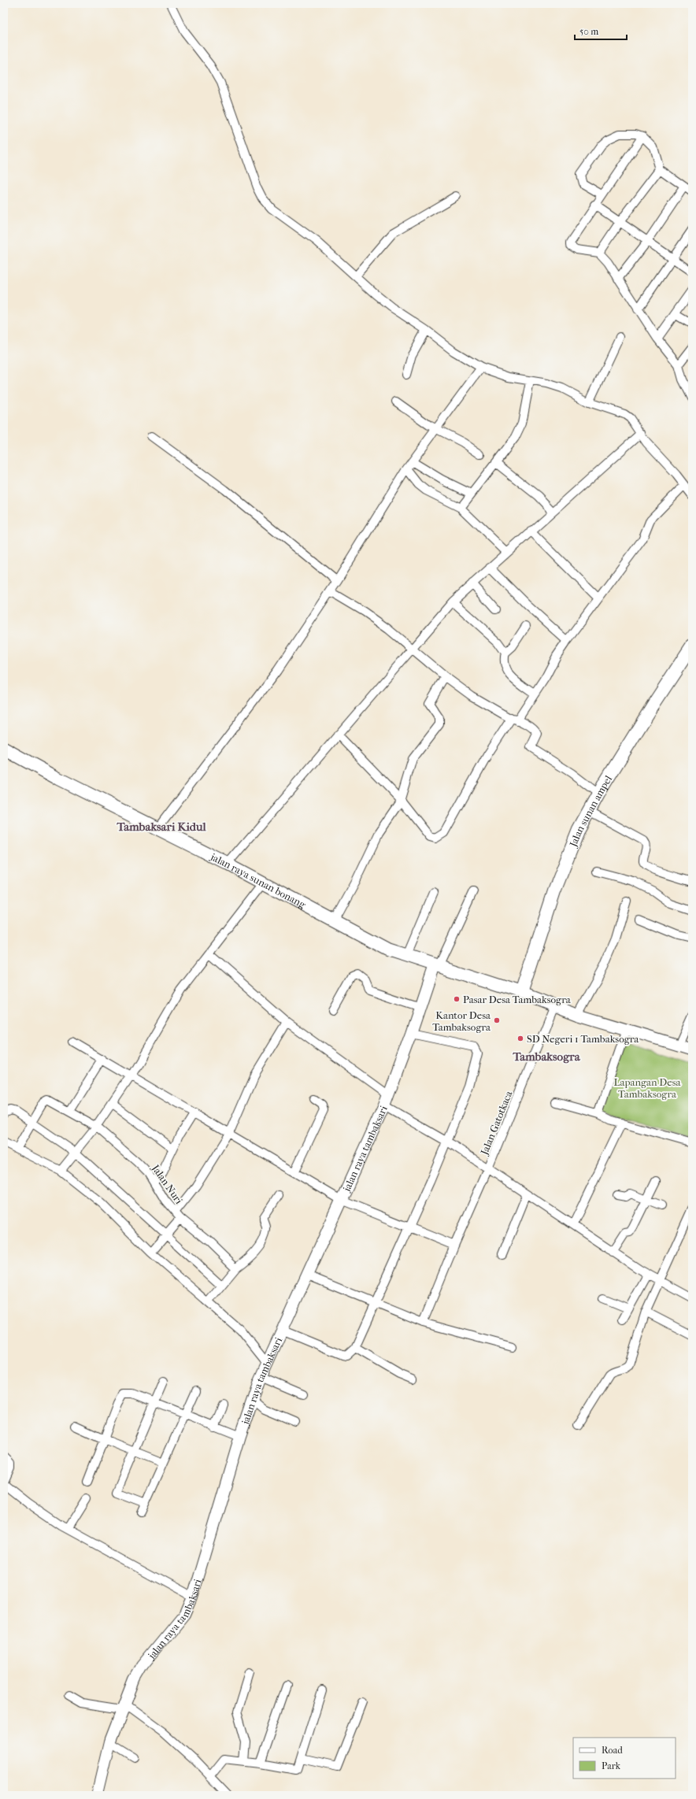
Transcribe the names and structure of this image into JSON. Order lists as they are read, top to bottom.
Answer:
{
  "streets": {
    "main road": ["Jalan sunan ampel", "jalan raya sunan bonang"],
    "street": ["Jalan Gatotkaca", "jalan raya tambaksari", "Jalan Nuri"]
  },
  "crossings": [
    ["Jalan sunan ampel", "jalan raya sunan bonang"],
    ["jalan raya sunan bonang", "jalan raya tambaksari"]
  ],
  "districts": ["Tambaksari Kidul", "Tambaksogra"],
  "parks": ["Lapangan Desa Tambaksogra"],
  "places": ["Pasar Desa Tambaksogra", "Kantor Desa Tambaksogra", "SD Negeri 1 Tambaksogra"],
  "legend": ["Road", "Park"],
  "scale_bar": "50 m"
}
